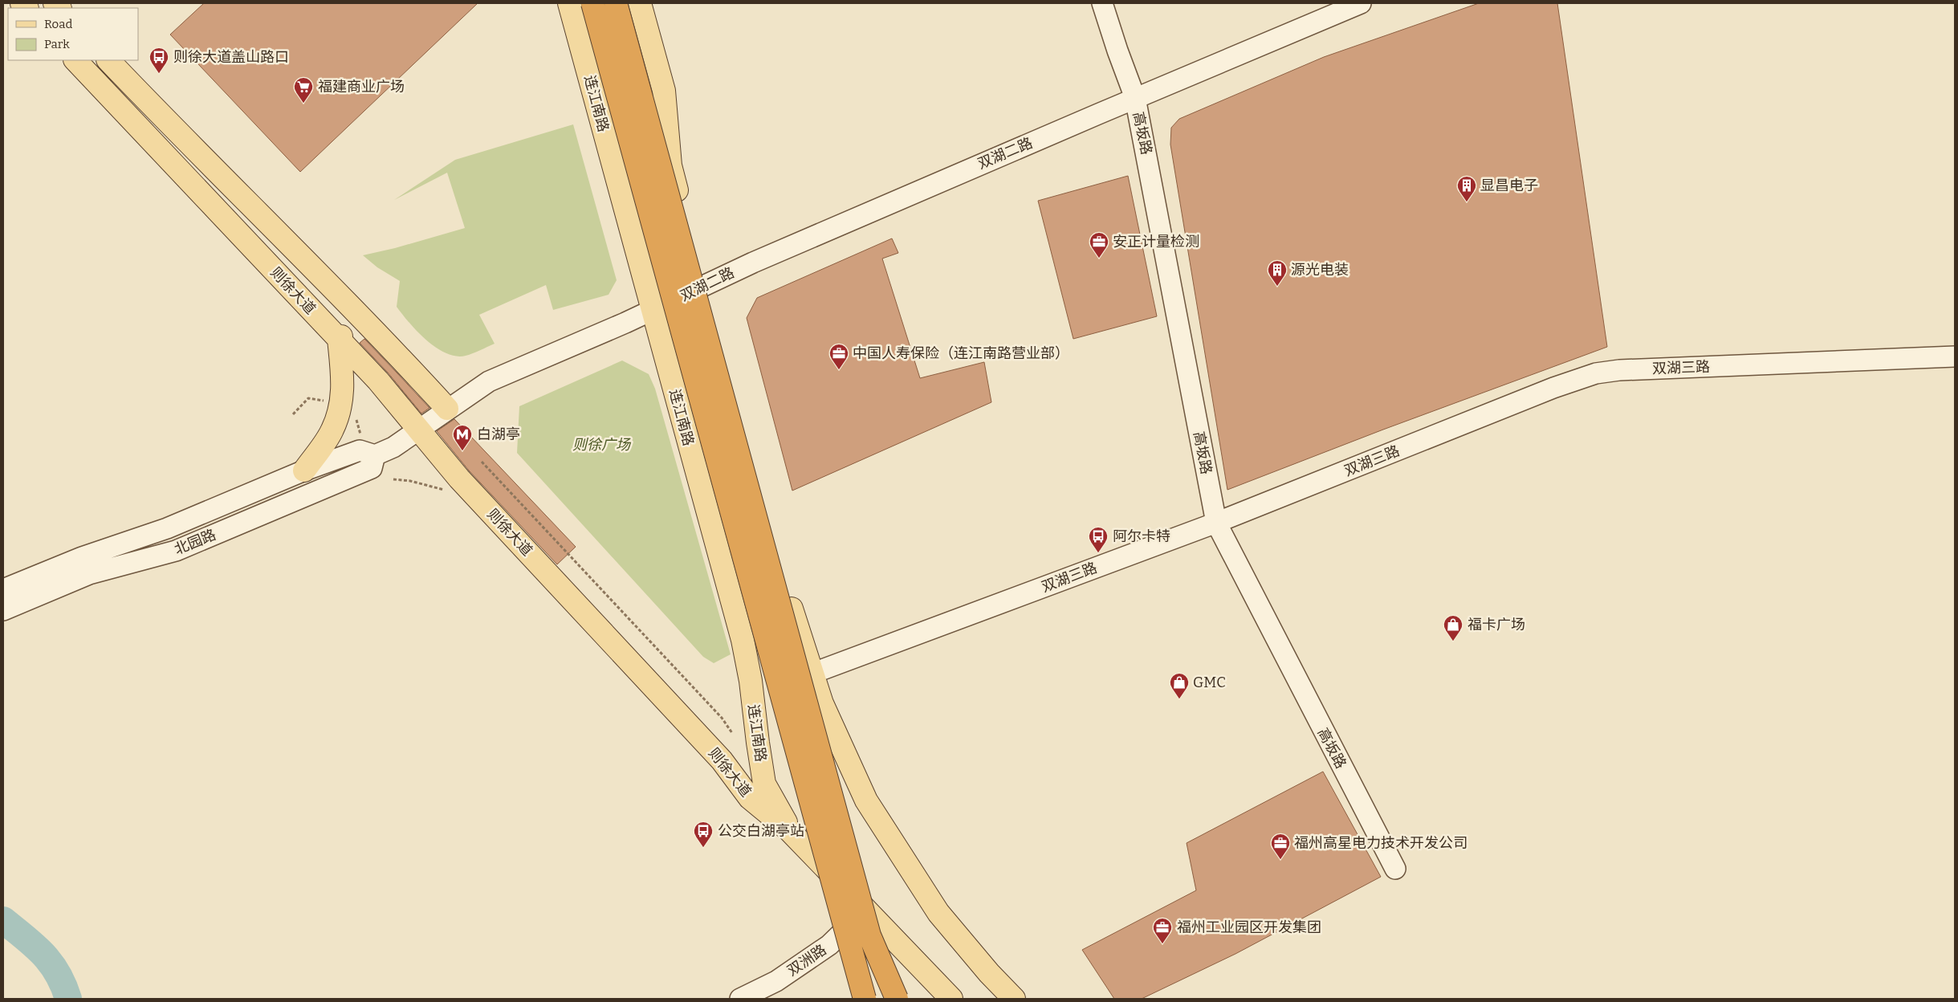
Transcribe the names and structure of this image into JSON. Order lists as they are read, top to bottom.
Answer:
{
  "streets": {
    "main road": ["连江南路", "则徐大道"],
    "street": [
      "高坂路",
      "双湖二路",
      "双湖三路",
      "北园路",
      "双洲路"
    ]
  },
  "crossings": [
    ["连江南路", "双湖二路"],
    ["连江南路", "则徐大道"],
    ["高坂路", "双湖二路"],
    ["高坂路", "双湖三路"],
    ["双湖二路", "则徐大道"],
    ["则徐大道", "双洲路"]
  ],
  "parks": ["则徐广场"],
  "places": {
    "bus stop": ["则徐大道盖山路口", "阿尔卡特", "公交白湖亭站"],
    "supermarket": ["福建商业广场"],
    "building": ["显昌电子", "源光电装"],
    "office": [
      "安正计量检测",
      "中国人寿保险（连江南路营业部）",
      "福州高星电力技术开发公司",
      "福州工业园区开发集团"
    ],
    "metro station": ["白湖亭"],
    "shop": ["福卡广场", "GMC"]
  },
  "legend": ["Road", "Park"]
}
